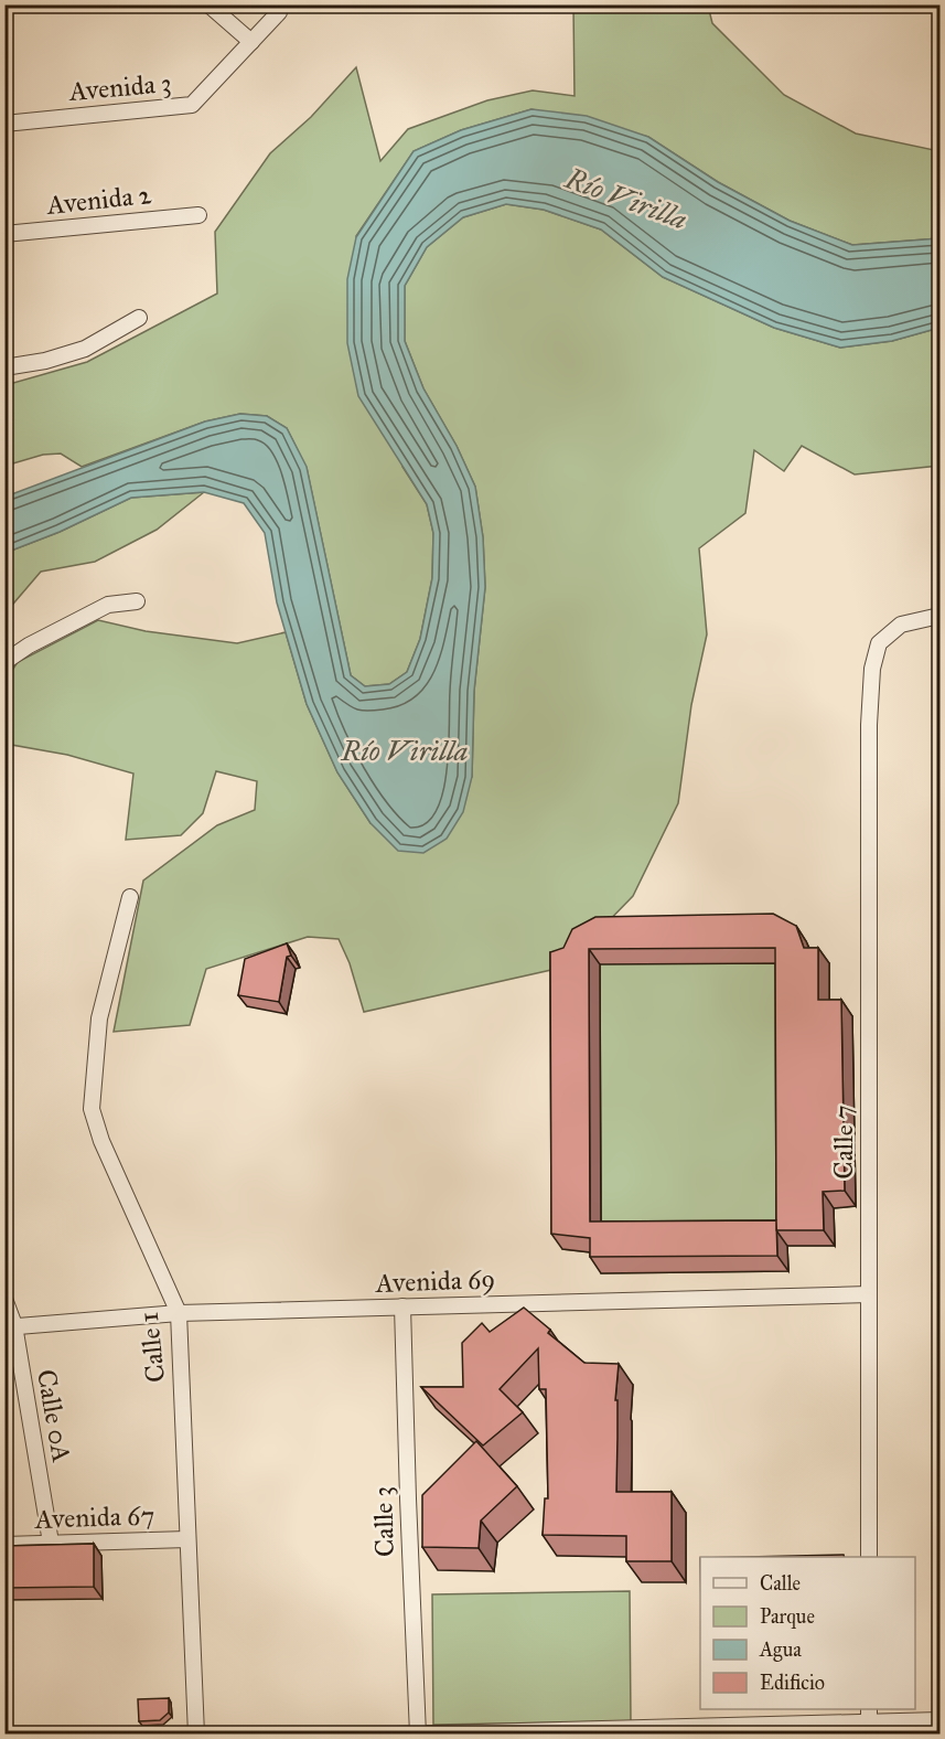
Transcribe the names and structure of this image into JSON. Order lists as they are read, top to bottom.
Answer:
{
  "streets": {
    "street": [
      "Avenida 3",
      "Avenida 2",
      "Calle 7",
      "Avenida 69",
      "Calle 1",
      "Calle 0A",
      "Avenida 67",
      "Calle 3"
    ]
  },
  "crossings": [
    ["Calle 7", "Avenida 69"],
    ["Avenida 69", "Calle 1"],
    ["Avenida 69", "Calle 0A"],
    ["Avenida 69", "Calle 3"],
    ["Calle 1", "Avenida 67"],
    ["Calle 0A", "Avenida 67"]
  ],
  "water": ["Río Virilla"],
  "legend": [
    "Calle",
    "Parque",
    "Agua",
    "Edificio"
  ]
}
